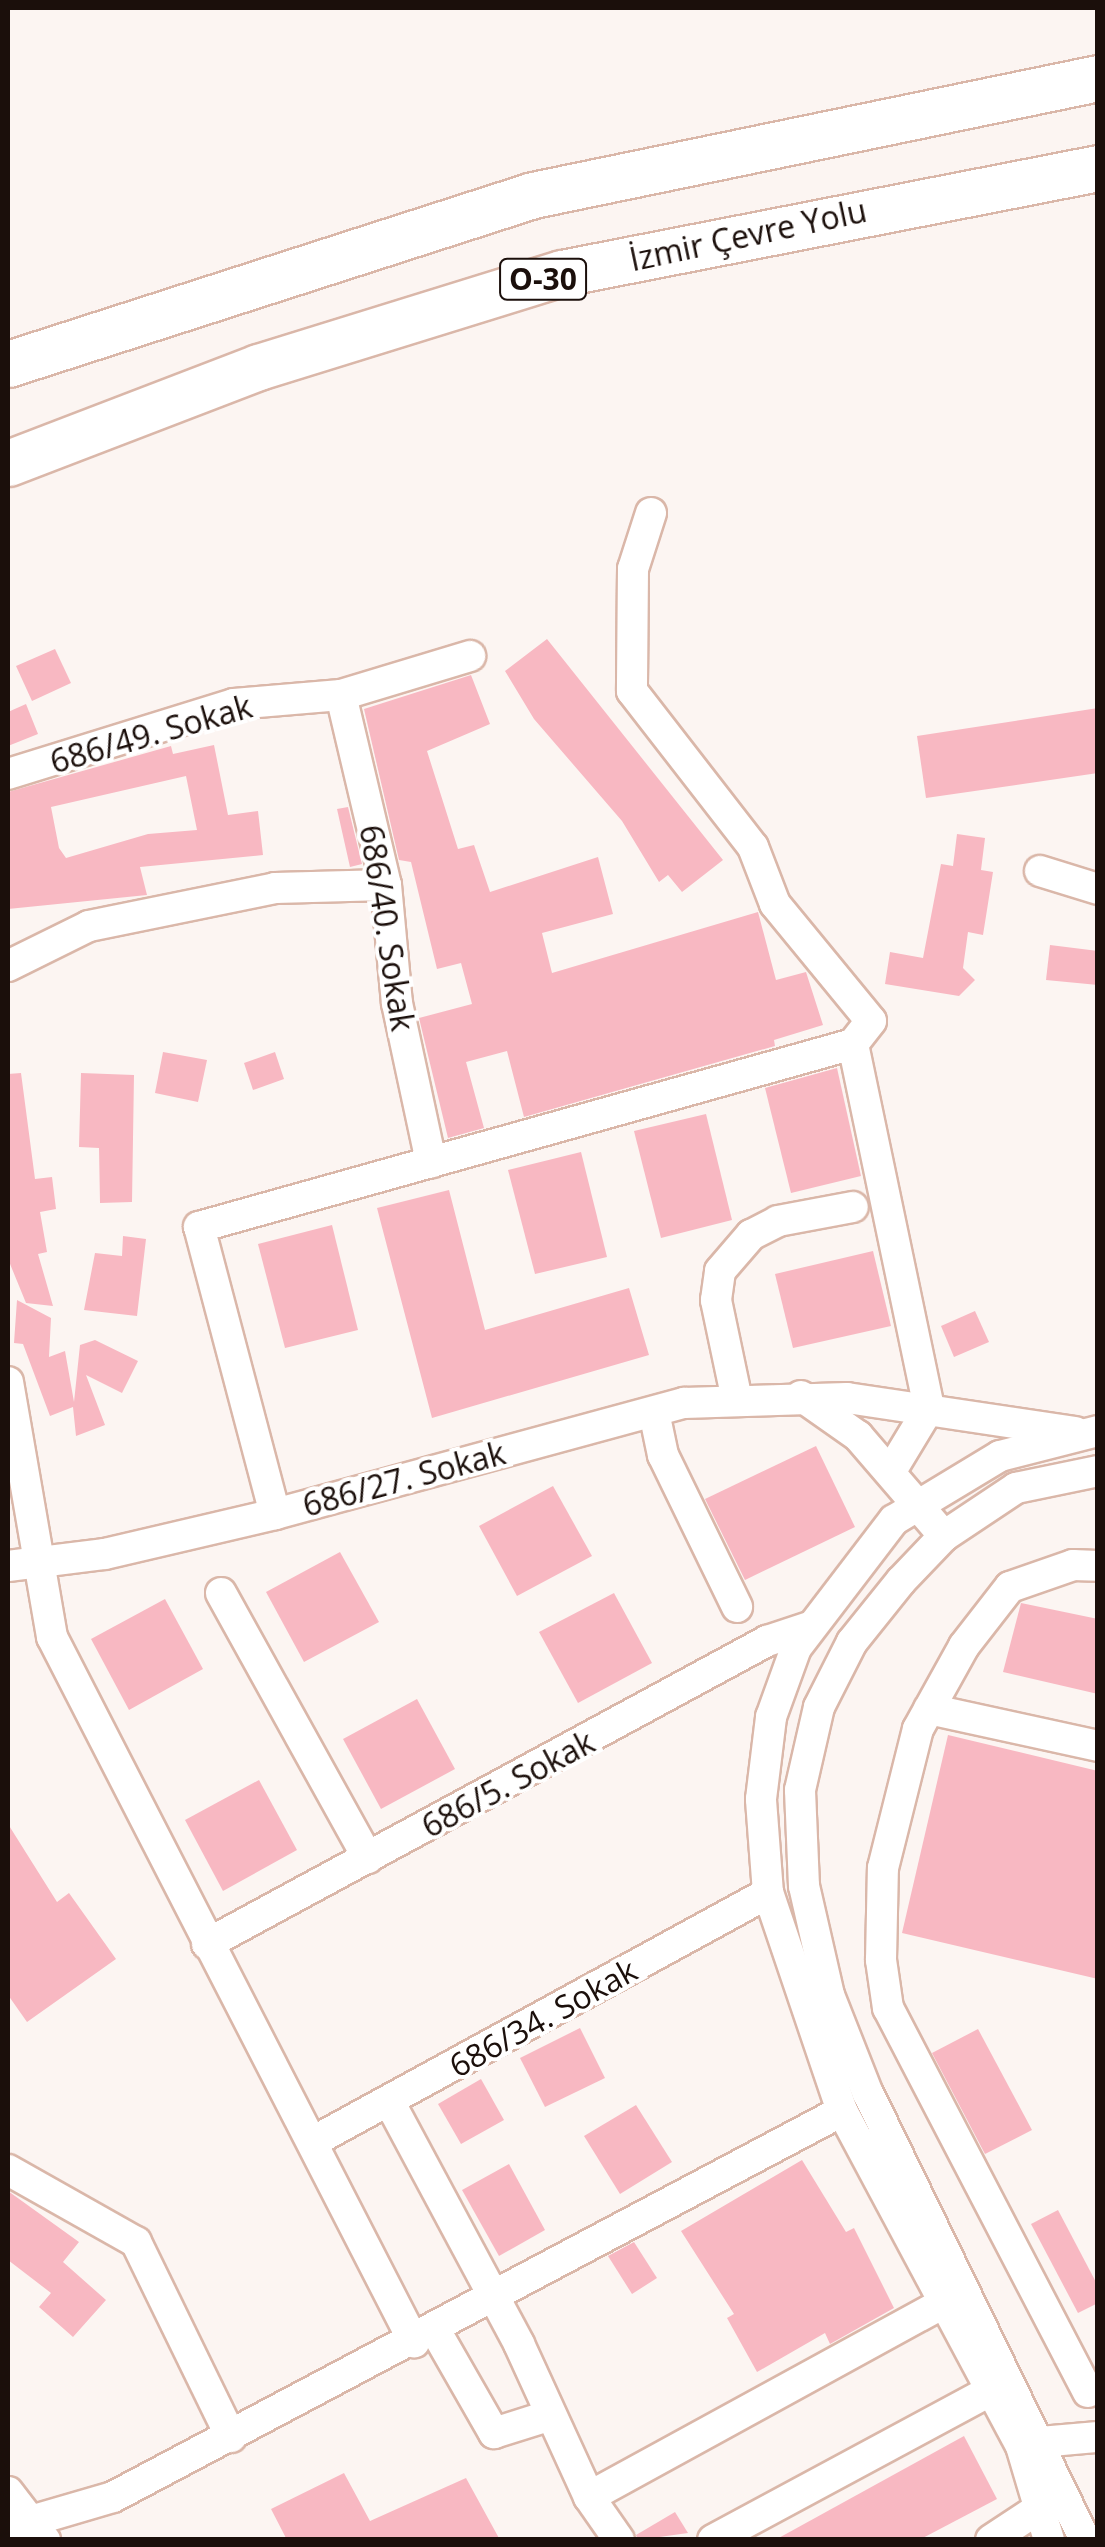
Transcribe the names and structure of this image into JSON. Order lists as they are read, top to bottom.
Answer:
{
  "streets": {
    "highway": ["İzmir Çevre Yolu", "O-30"],
    "street": [
      "686/49. Sokak",
      "686/40. Sokak",
      "686/27. Sokak",
      "686/5. Sokak",
      "686/34. Sokak"
    ]
  },
  "crossings": [
    ["686/49. Sokak", "686/40. Sokak"]
  ]
}
